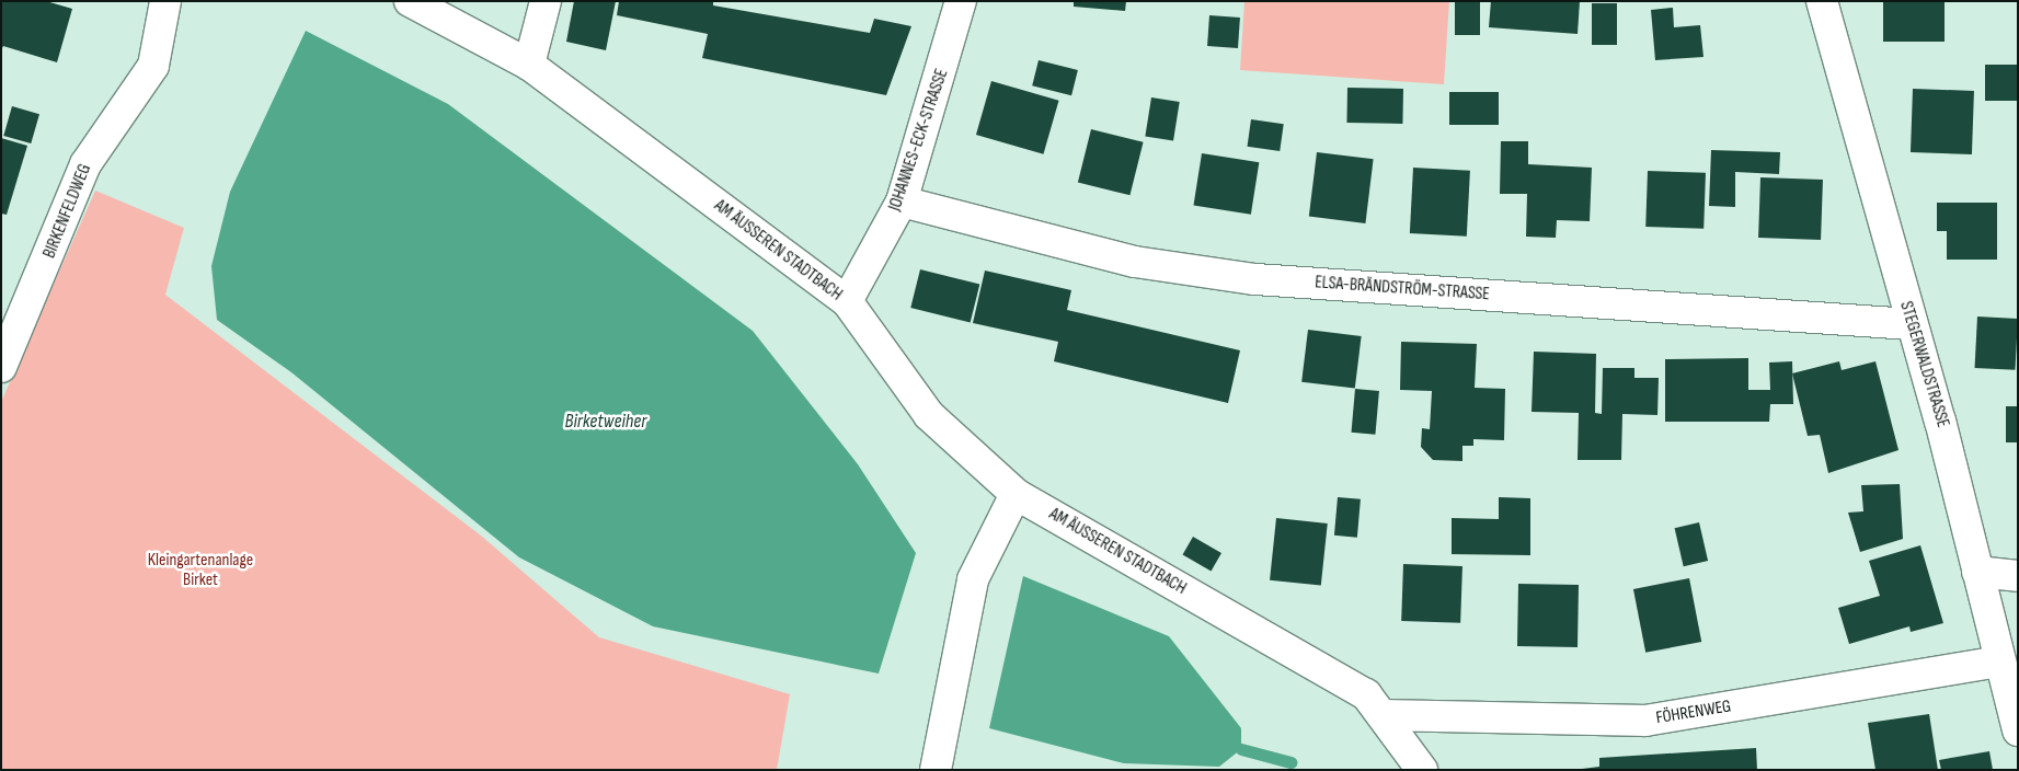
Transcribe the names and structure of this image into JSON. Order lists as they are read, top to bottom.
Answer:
{
  "streets": {
    "street": [
      "JOHANNES-ECK-STRASSE",
      "BIRKENFELDWEG",
      "AM ÄUSSEREN STADTBACH",
      "ELSA-BRÄNDSTRÖM-STRASSE",
      "STEGERWALDSTRASSE",
      "FÖHRENWEG"
    ]
  },
  "crossings": [
    ["JOHANNES-ECK-STRASSE", "AM ÄUSSEREN STADTBACH"],
    ["JOHANNES-ECK-STRASSE", "ELSA-BRÄNDSTRÖM-STRASSE"],
    ["AM ÄUSSEREN STADTBACH", "FÖHRENWEG"],
    ["ELSA-BRÄNDSTRÖM-STRASSE", "STEGERWALDSTRASSE"],
    ["STEGERWALDSTRASSE", "FÖHRENWEG"]
  ],
  "water": ["Birketweiher"],
  "parks": ["Kleingartenanlage Birket"]
}
